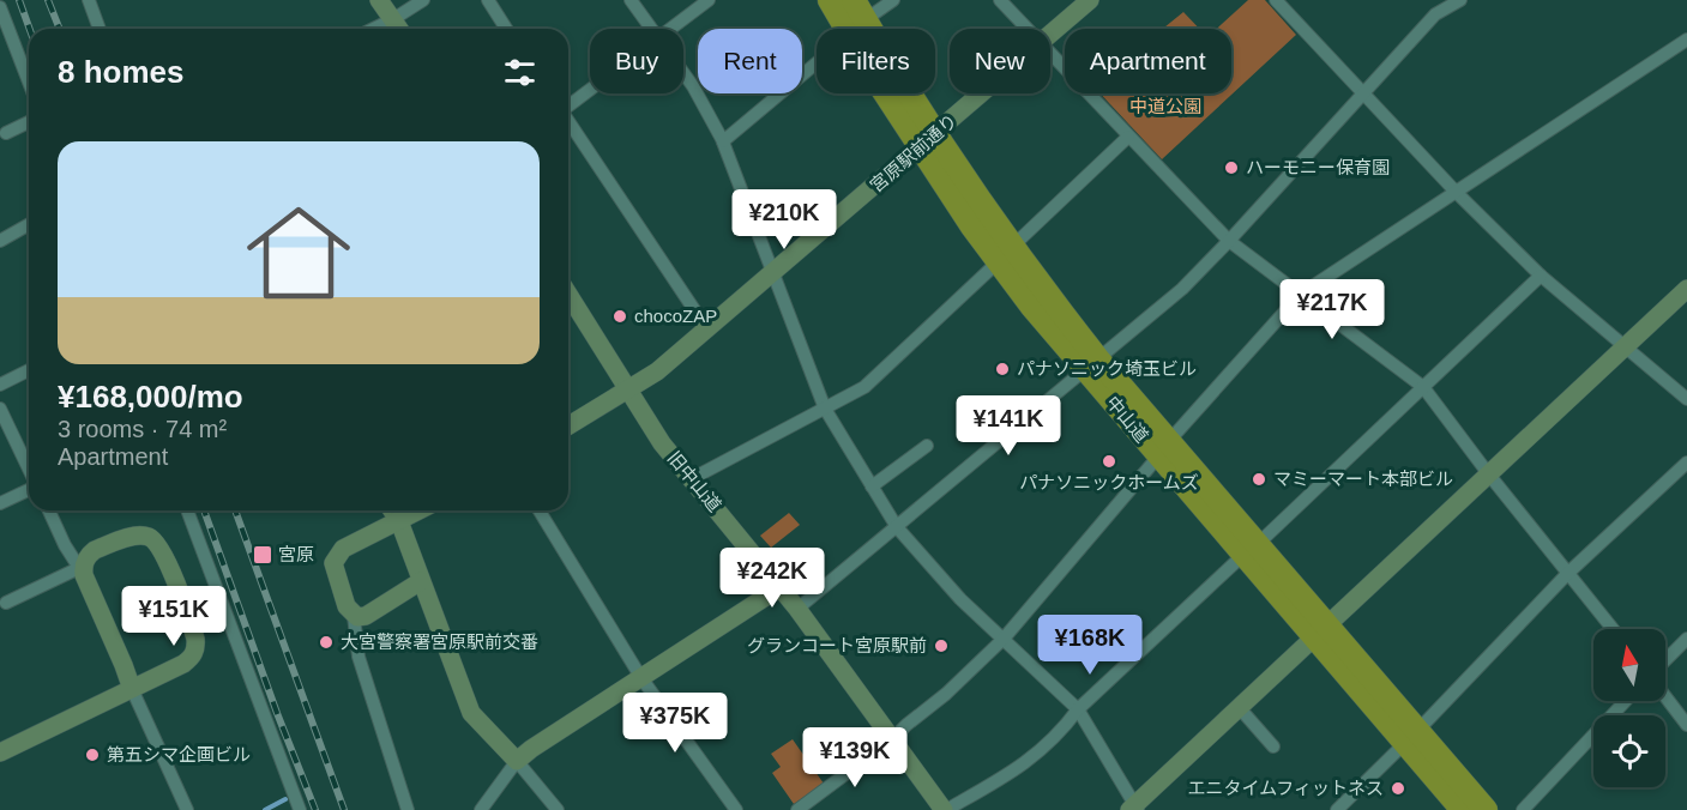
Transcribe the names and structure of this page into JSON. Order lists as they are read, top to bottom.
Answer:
{
  "streets": {
    "highway": ["中山道"],
    "street": ["宮原駅前通り", "旧中山道"]
  },
  "crossings": [
    ["宮原駅前通り", "中山道"],
    ["宮原駅前通り", "旧中山道"]
  ],
  "parks": ["中道公園"],
  "places": {
    "other": [
      "ハーモニー保育園",
      "chocoZAP",
      "パナソニック埼玉ビル",
      "パナソニックホームズ",
      "マミーマート本部ビル",
      "大宮警察署宮原駅前交番",
      "グランコート宮原駅前",
      "第五シマ企画ビル",
      "エニタイムフィットネス"
    ],
    "transit": ["宮原"]
  },
  "north": "top",
  "page": {
    "chip": [
      "Buy",
      "Rent",
      "Filters",
      "New",
      "Apartment"
    ],
    "heading": "8 homes",
    "list": [
      {
        "name": "¥168,000/mo",
        "note": "3 rooms · 74 m² · Apartment"
      }
    ],
    "price": [
      "¥210K",
      "¥217K",
      "¥141K",
      "¥242K",
      "¥151K",
      "¥168K",
      "¥375K",
      "¥139K"
    ]
  }
}
